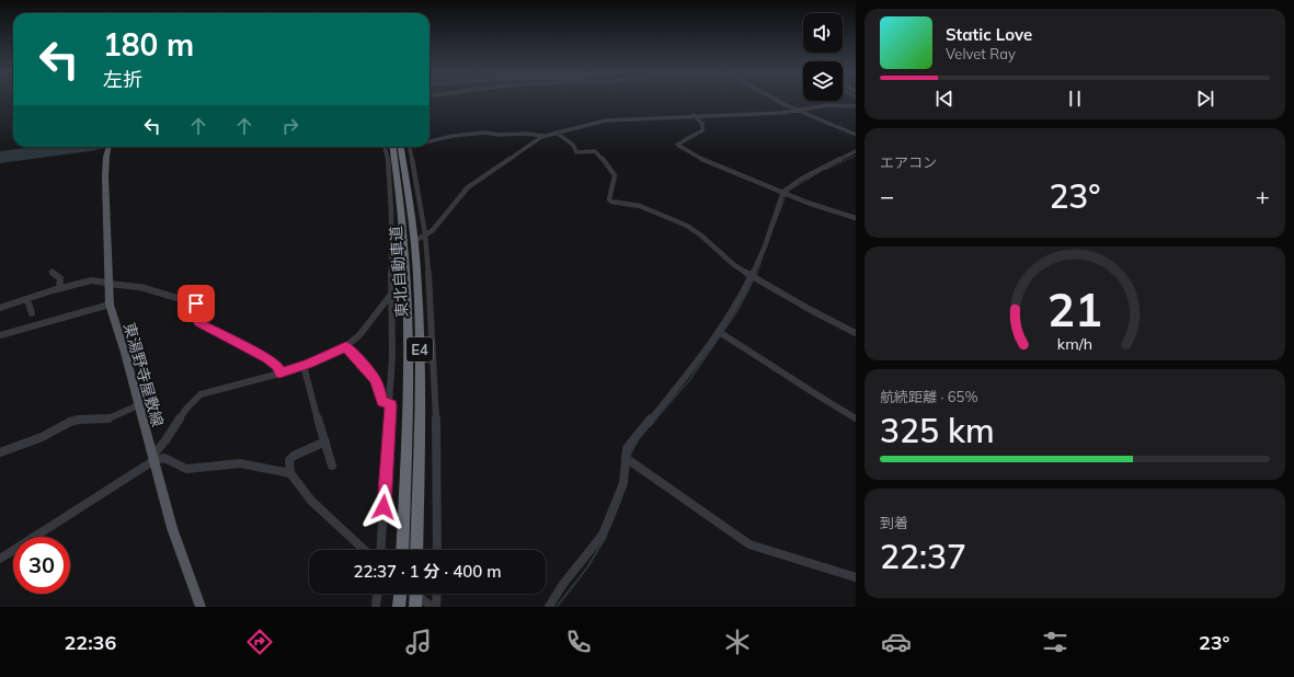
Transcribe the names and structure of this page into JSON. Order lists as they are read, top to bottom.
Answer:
{
  "streets": {
    "highway": ["東北自動車道", "E4"],
    "main road": ["東湯野寺屋敷線"]
  },
  "page": {
    "turn": ["180 m", "左折"],
    "song": ["Static Love", "Velvet Ray"],
    "tile": [
      "エアコン",
      ["航続距離 · 65%", "325 km"],
      ["到着", "22:37"]
    ],
    "heat": ["−", "23°", "+"],
    "limit": "30",
    "trip": "22:37 · 1 分 · 400 m",
    "tabs": ["22:36", "23°"],
    "gauge": ["21", "km/h"]
  }
}
